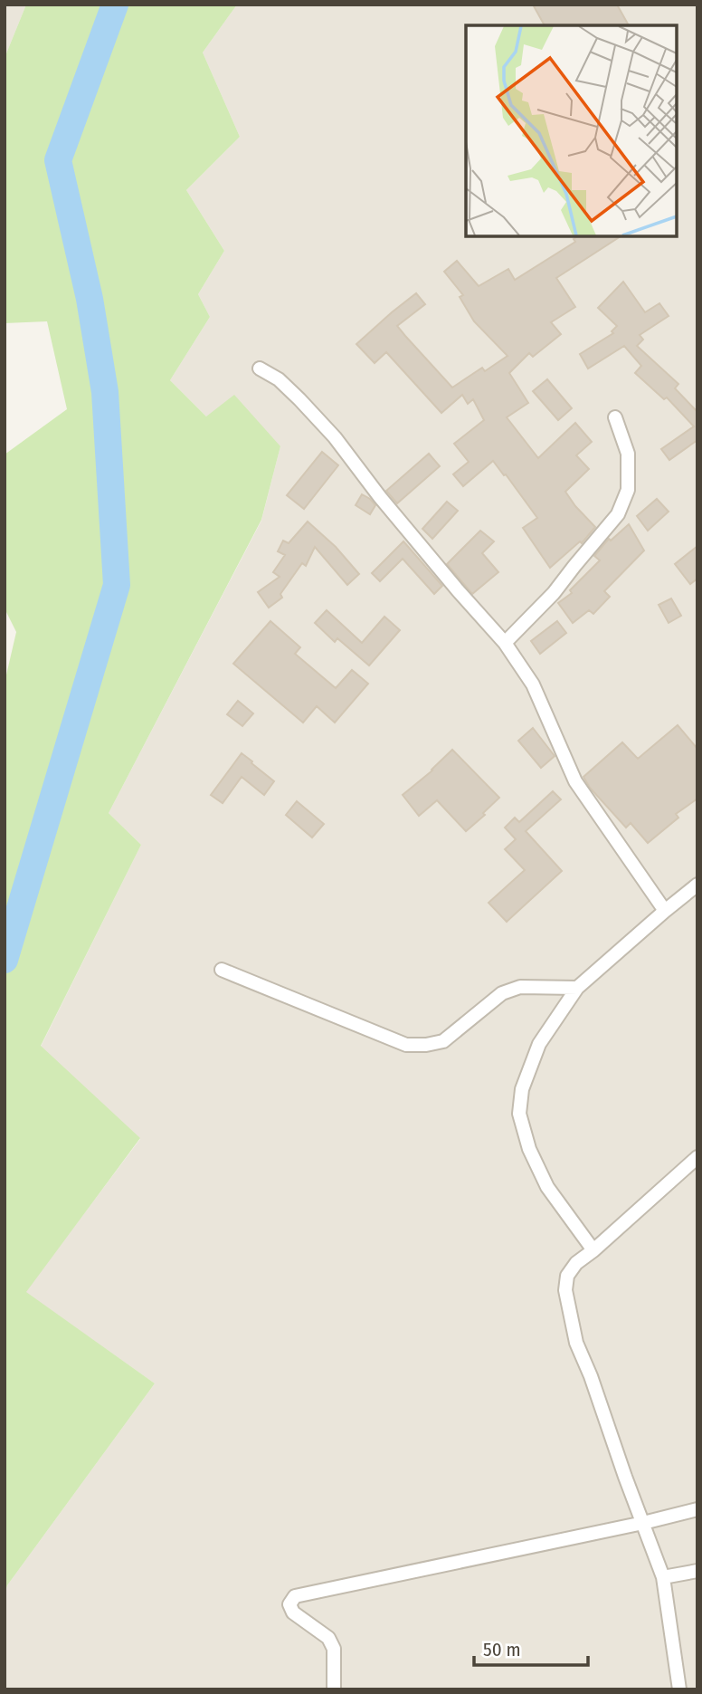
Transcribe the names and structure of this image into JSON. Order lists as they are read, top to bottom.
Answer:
{
  "scale_bar": "50 m"
}
